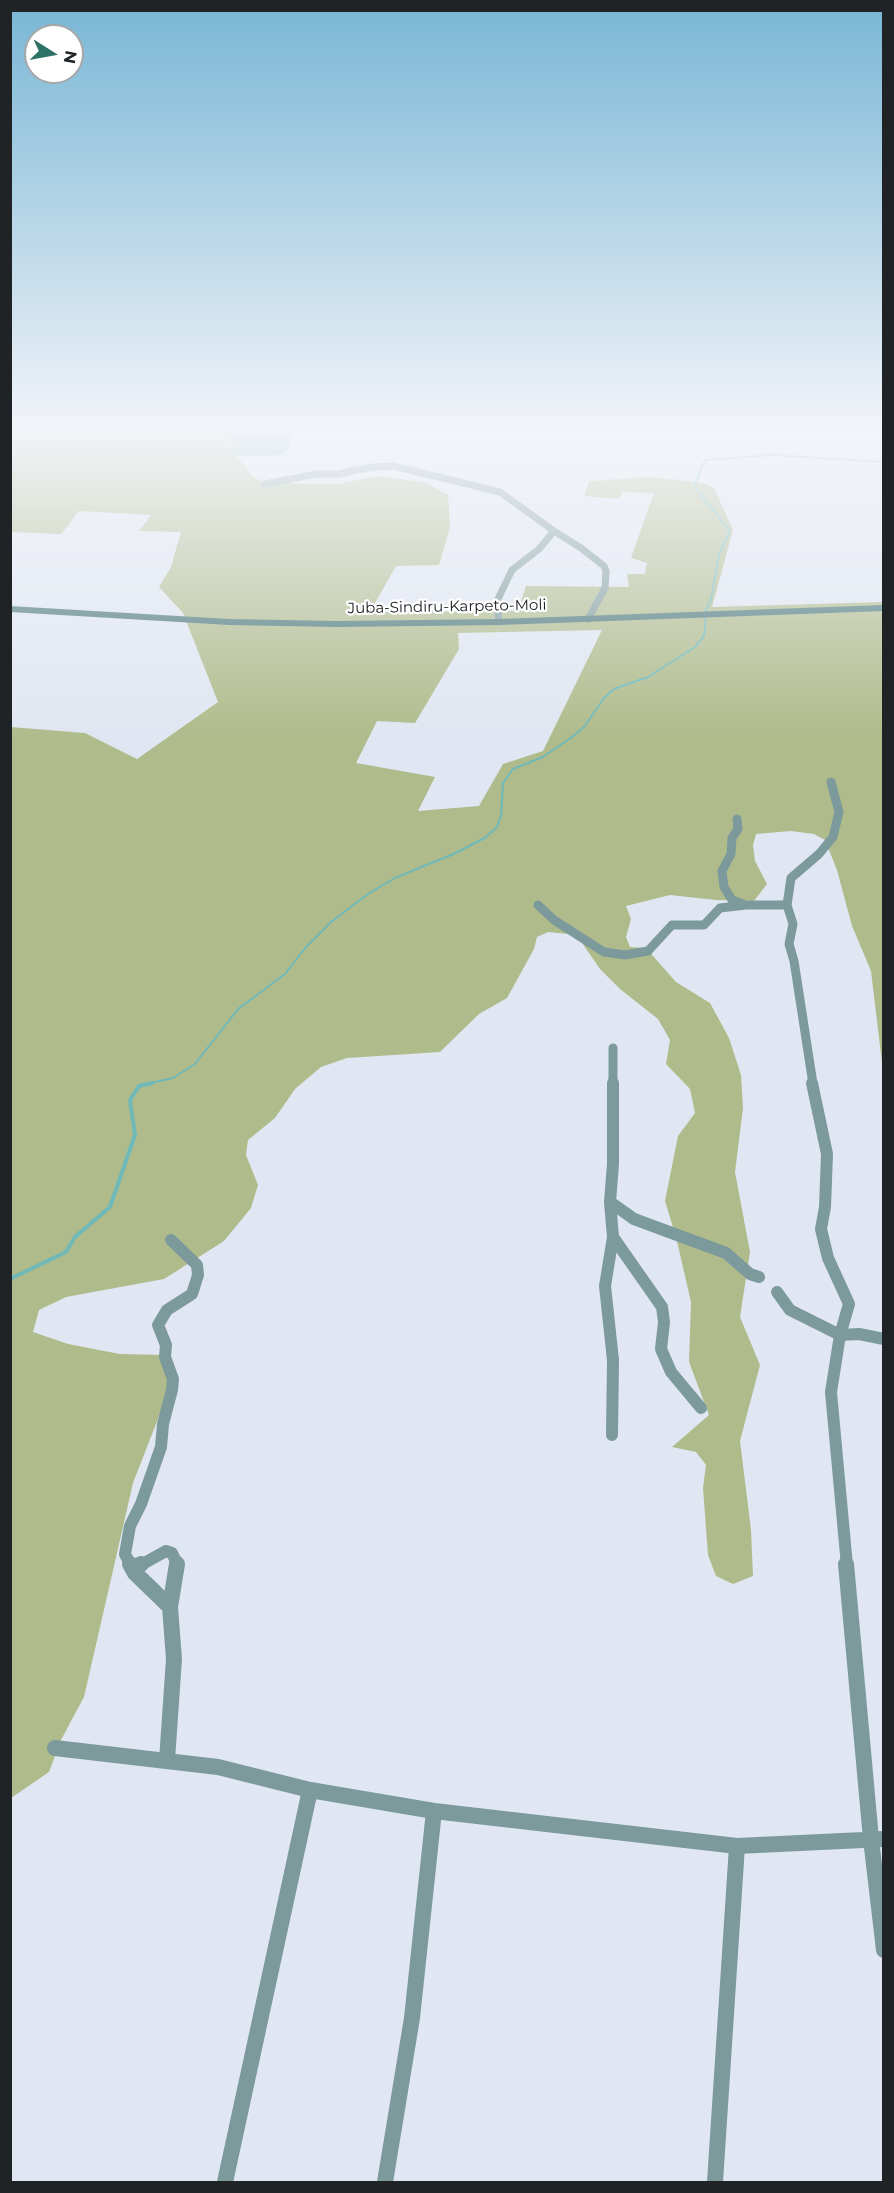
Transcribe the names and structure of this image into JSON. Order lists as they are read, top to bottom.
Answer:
{
  "streets": {
    "main road": ["Juba-Sindiru-Karpeto-Moli"]
  },
  "north": "right"
}
